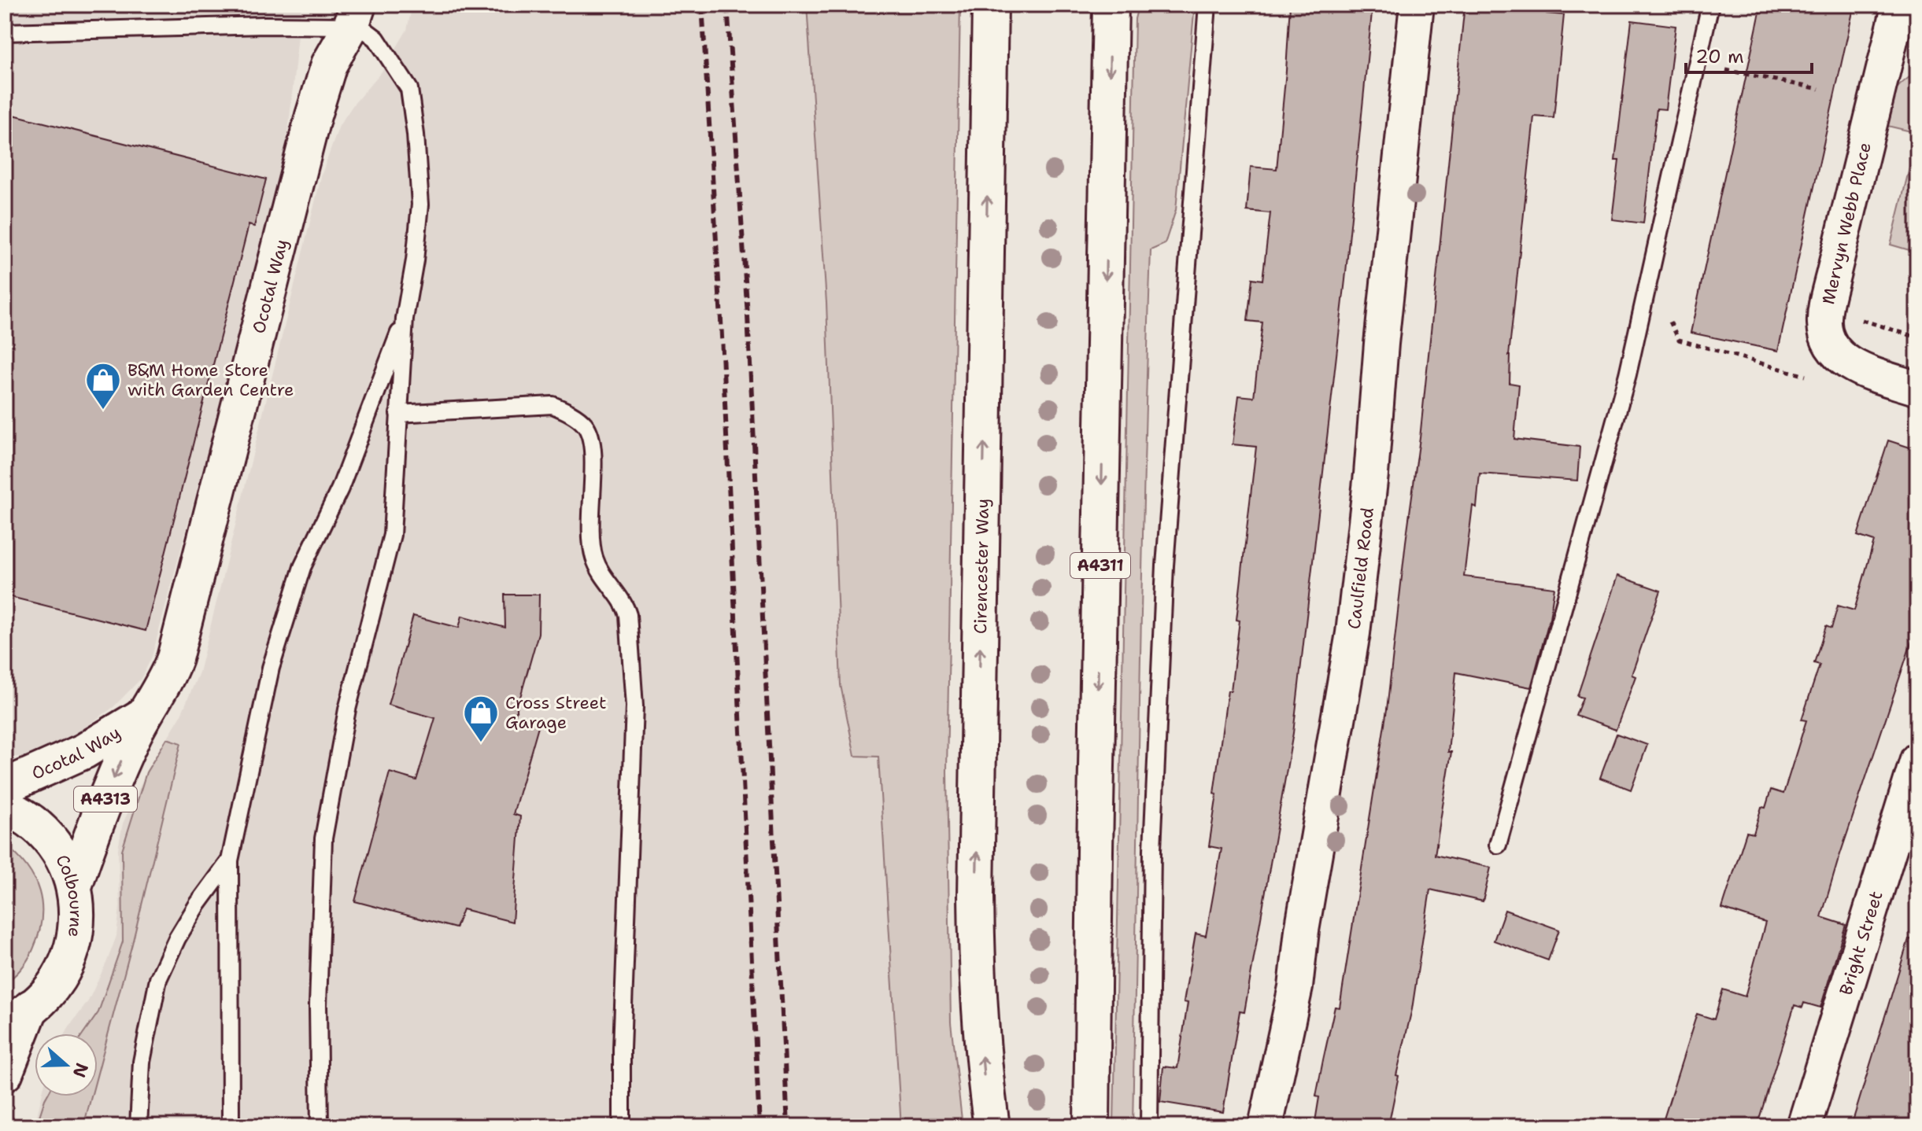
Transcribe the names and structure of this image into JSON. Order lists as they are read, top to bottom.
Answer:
{
  "streets": {
    "main road": [
      "Ocotal Way",
      "A4311",
      "Cirencester Way",
      "A4313",
      "Colbourne"
    ],
    "street": ["Mervyn Webb Place", "Caulfield Road", "Bright Street"]
  },
  "crossings": [
    ["Ocotal Way", "Colbourne"],
    ["A4313", "Colbourne"]
  ],
  "places": {
    "shop": ["B&M Home Store with Garden Centre", "Cross Street Garage"]
  },
  "scale_bar": "20 m",
  "north": "right"
}
